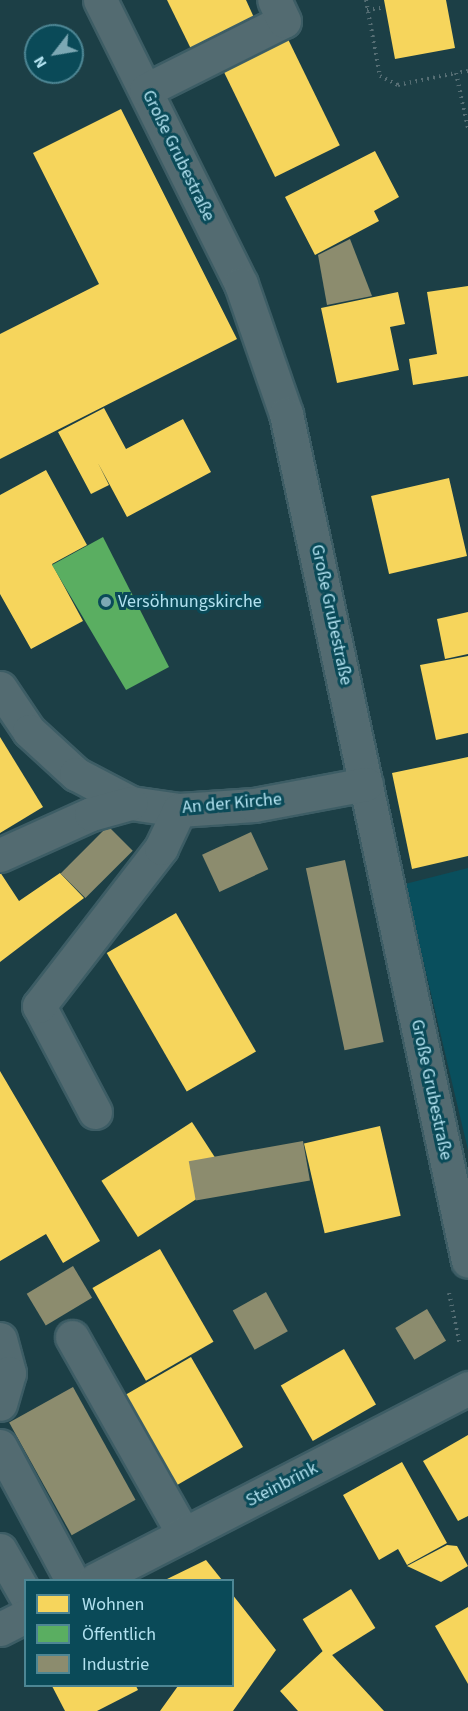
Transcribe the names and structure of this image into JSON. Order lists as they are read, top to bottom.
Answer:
{
  "streets": {
    "street": ["Große Grubestraße", "An der Kirche", "Steinbrink"]
  },
  "crossings": [
    ["Große Grubestraße", "An der Kirche"]
  ],
  "places": ["Versöhnungskirche"],
  "legend": ["Wohnen", "Öffentlich", "Industrie"],
  "north": "bottom left"
}
